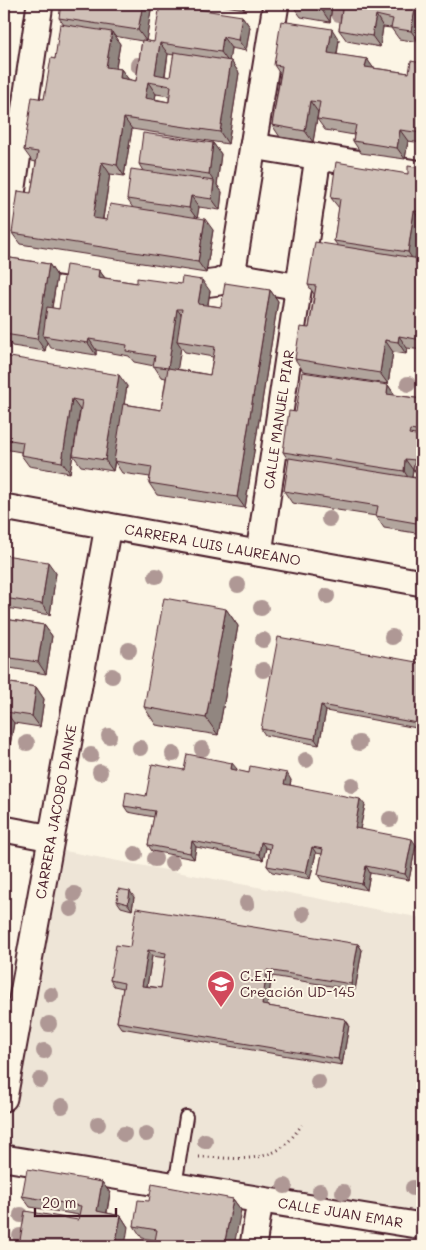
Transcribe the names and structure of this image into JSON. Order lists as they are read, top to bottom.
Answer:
{
  "streets": {
    "street": [
      "CALLE MANUEL PIAR",
      "CARRERA LUIS LAUREANO",
      "CARRERA JACOBO DANKE",
      "CALLE JUAN EMAR"
    ]
  },
  "crossings": [
    ["CALLE MANUEL PIAR", "CARRERA LUIS LAUREANO"],
    ["CARRERA LUIS LAUREANO", "CARRERA JACOBO DANKE"]
  ],
  "places": {
    "school or university": ["C.E.I. Creación UD-145"]
  },
  "scale_bar": "20 m"
}
